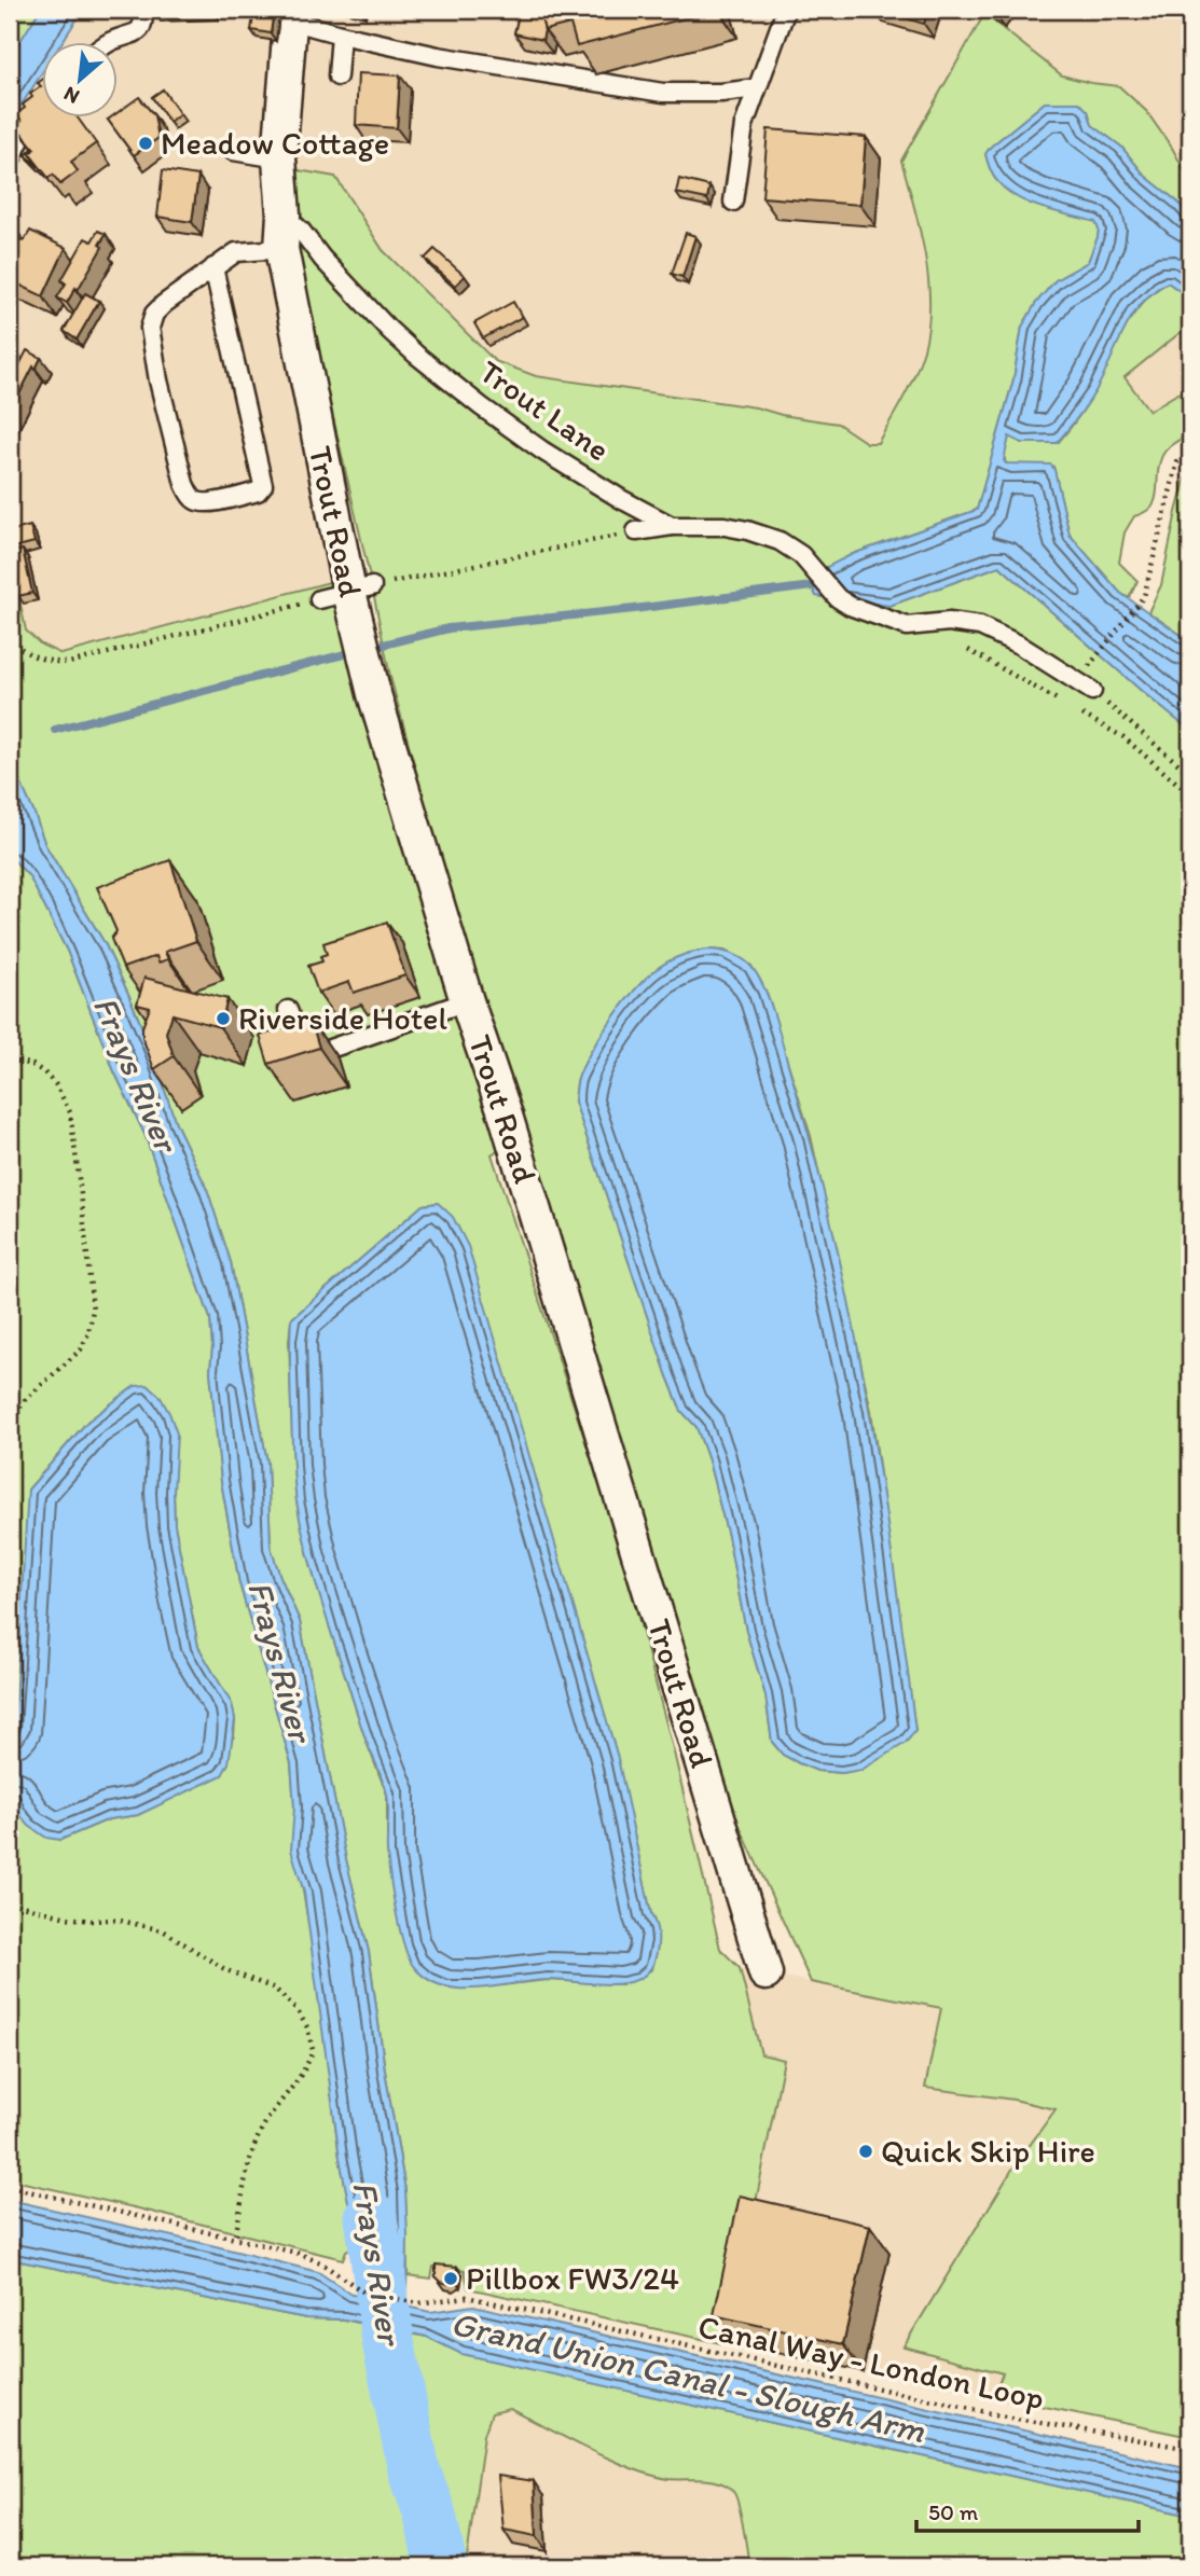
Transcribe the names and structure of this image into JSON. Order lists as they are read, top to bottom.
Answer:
{
  "streets": {
    "street": ["Trout Road"],
    "lane": ["Trout Lane"],
    "path": ["Canal Way - London Loop"]
  },
  "crossings": [
    ["Trout Lane", "Trout Road"]
  ],
  "water": ["Frays River", "Grand Union Canal - Slough Arm"],
  "places": [
    "Meadow Cottage",
    "Riverside Hotel",
    "Quick Skip Hire",
    "Pillbox FW3/24"
  ],
  "scale_bar": "50 m",
  "north": "bottom left"
}
